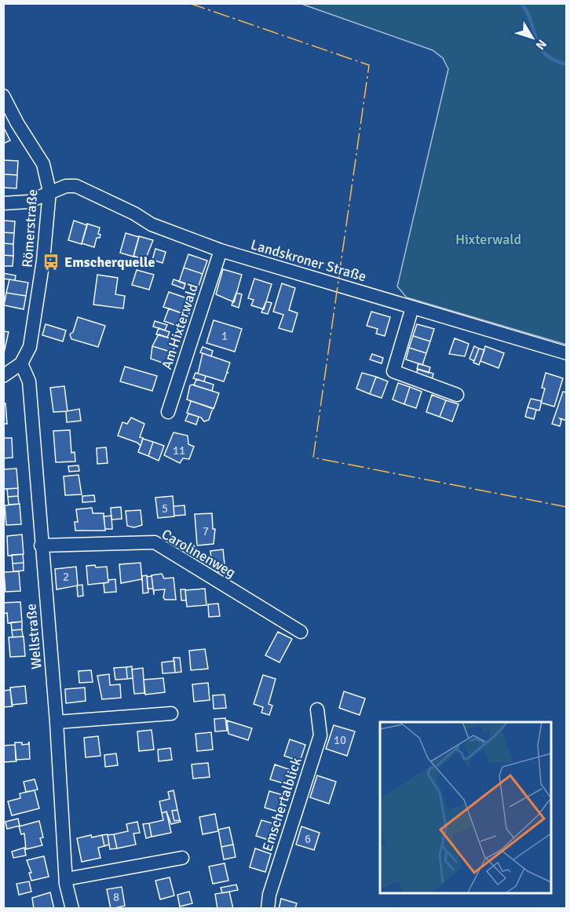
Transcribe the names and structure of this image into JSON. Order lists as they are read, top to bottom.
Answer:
{
  "streets": {
    "street": [
      "Römerstraße",
      "Landskroner Straße",
      "Am Hixterwald",
      "Carolinenweg",
      "Wellstraße",
      "Emschertalblick"
    ]
  },
  "crossings": [
    ["Römerstraße", "Landskroner Straße"],
    ["Römerstraße", "Wellstraße"],
    ["Landskroner Straße", "Am Hixterwald"],
    ["Carolinenweg", "Wellstraße"]
  ],
  "parks": ["Hixterwald"],
  "places": {
    "bus stop": ["Emscherquelle"]
  },
  "house_numbers": [
    "1",
    "11",
    "5",
    "7",
    "2",
    "10",
    "6",
    "8"
  ],
  "north": "bottom right"
}
